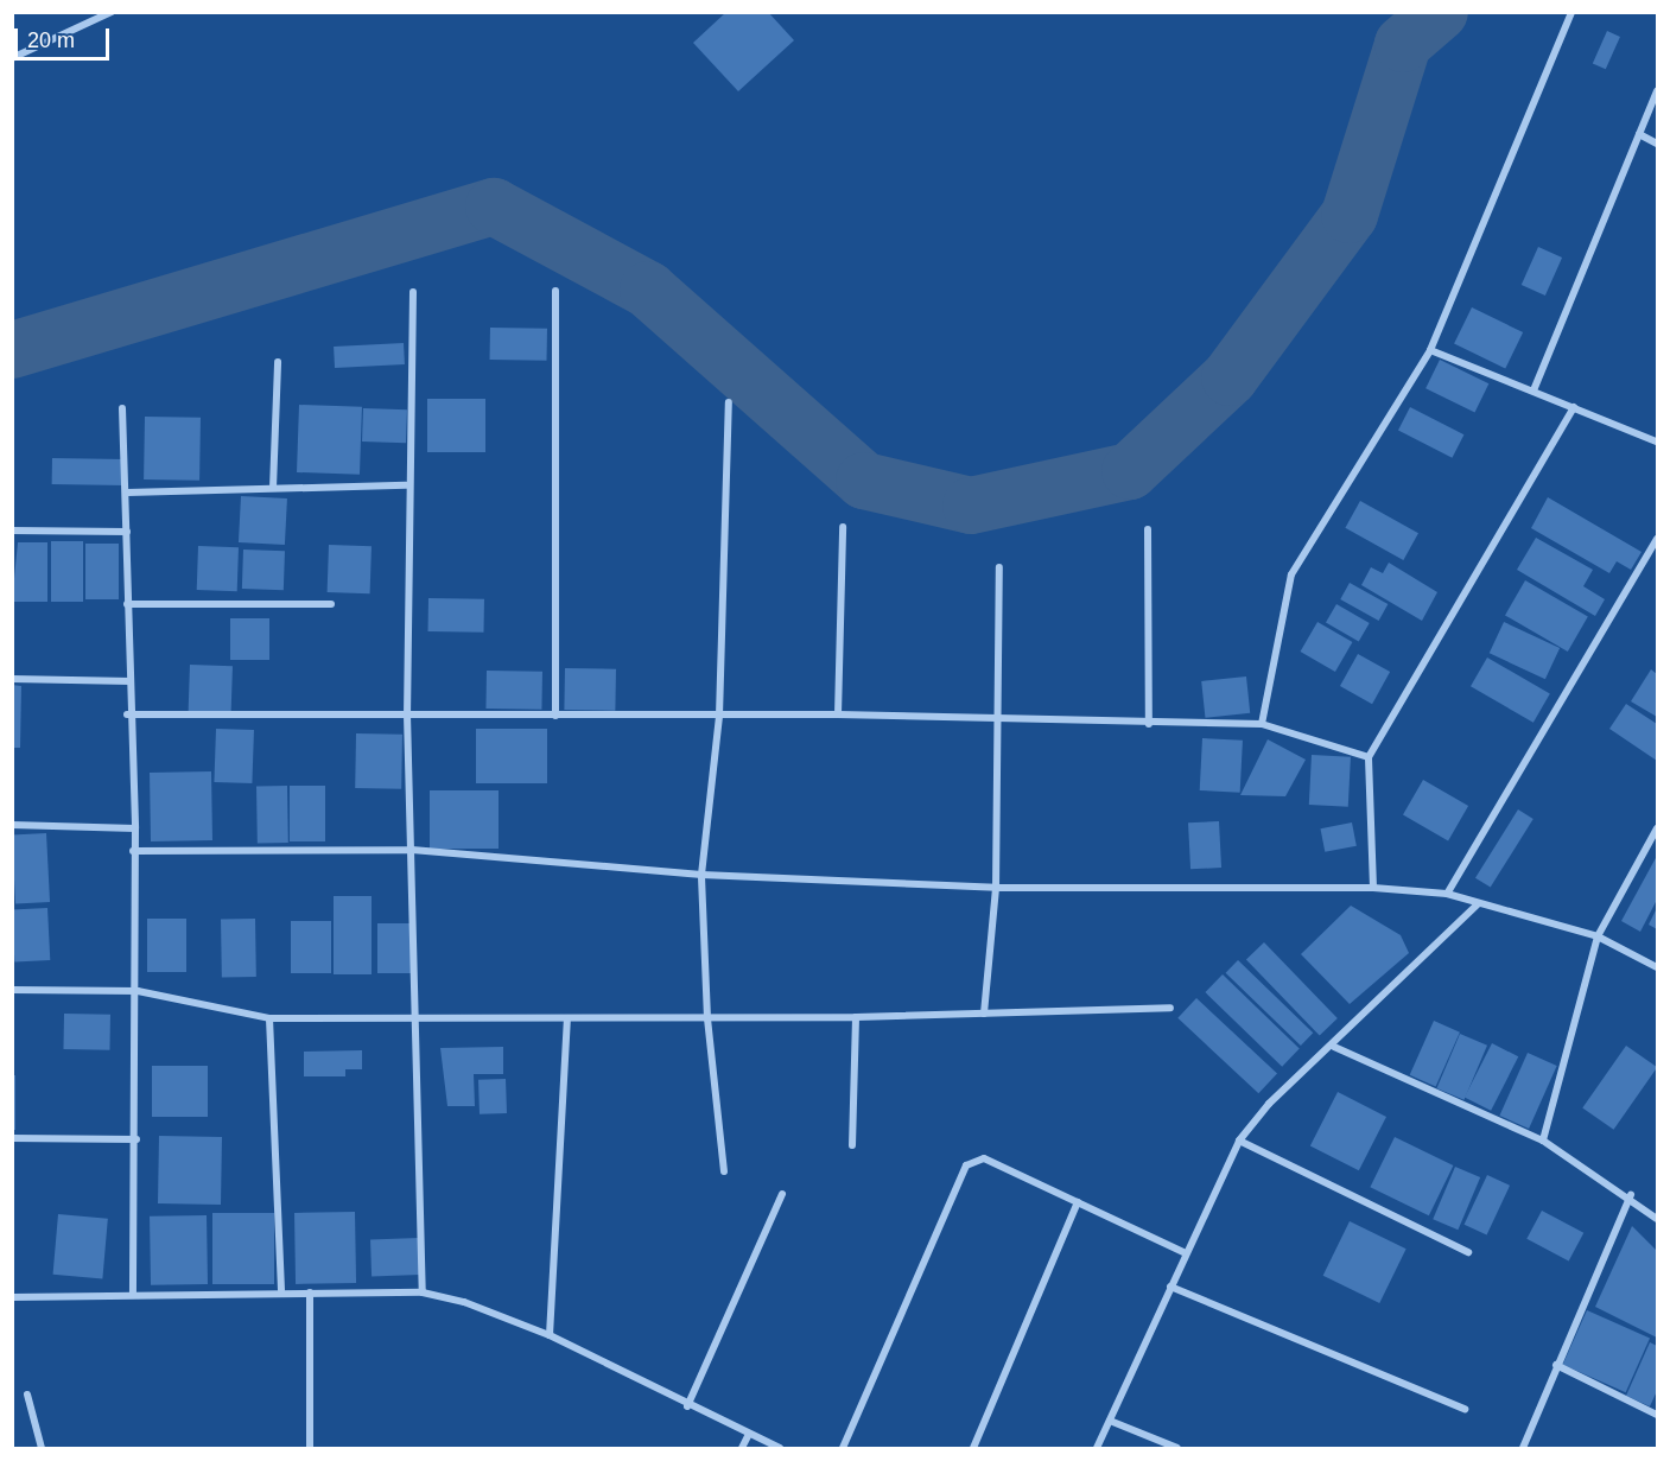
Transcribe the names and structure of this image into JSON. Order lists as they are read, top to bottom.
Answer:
{
  "scale_bar": "20 m"
}
